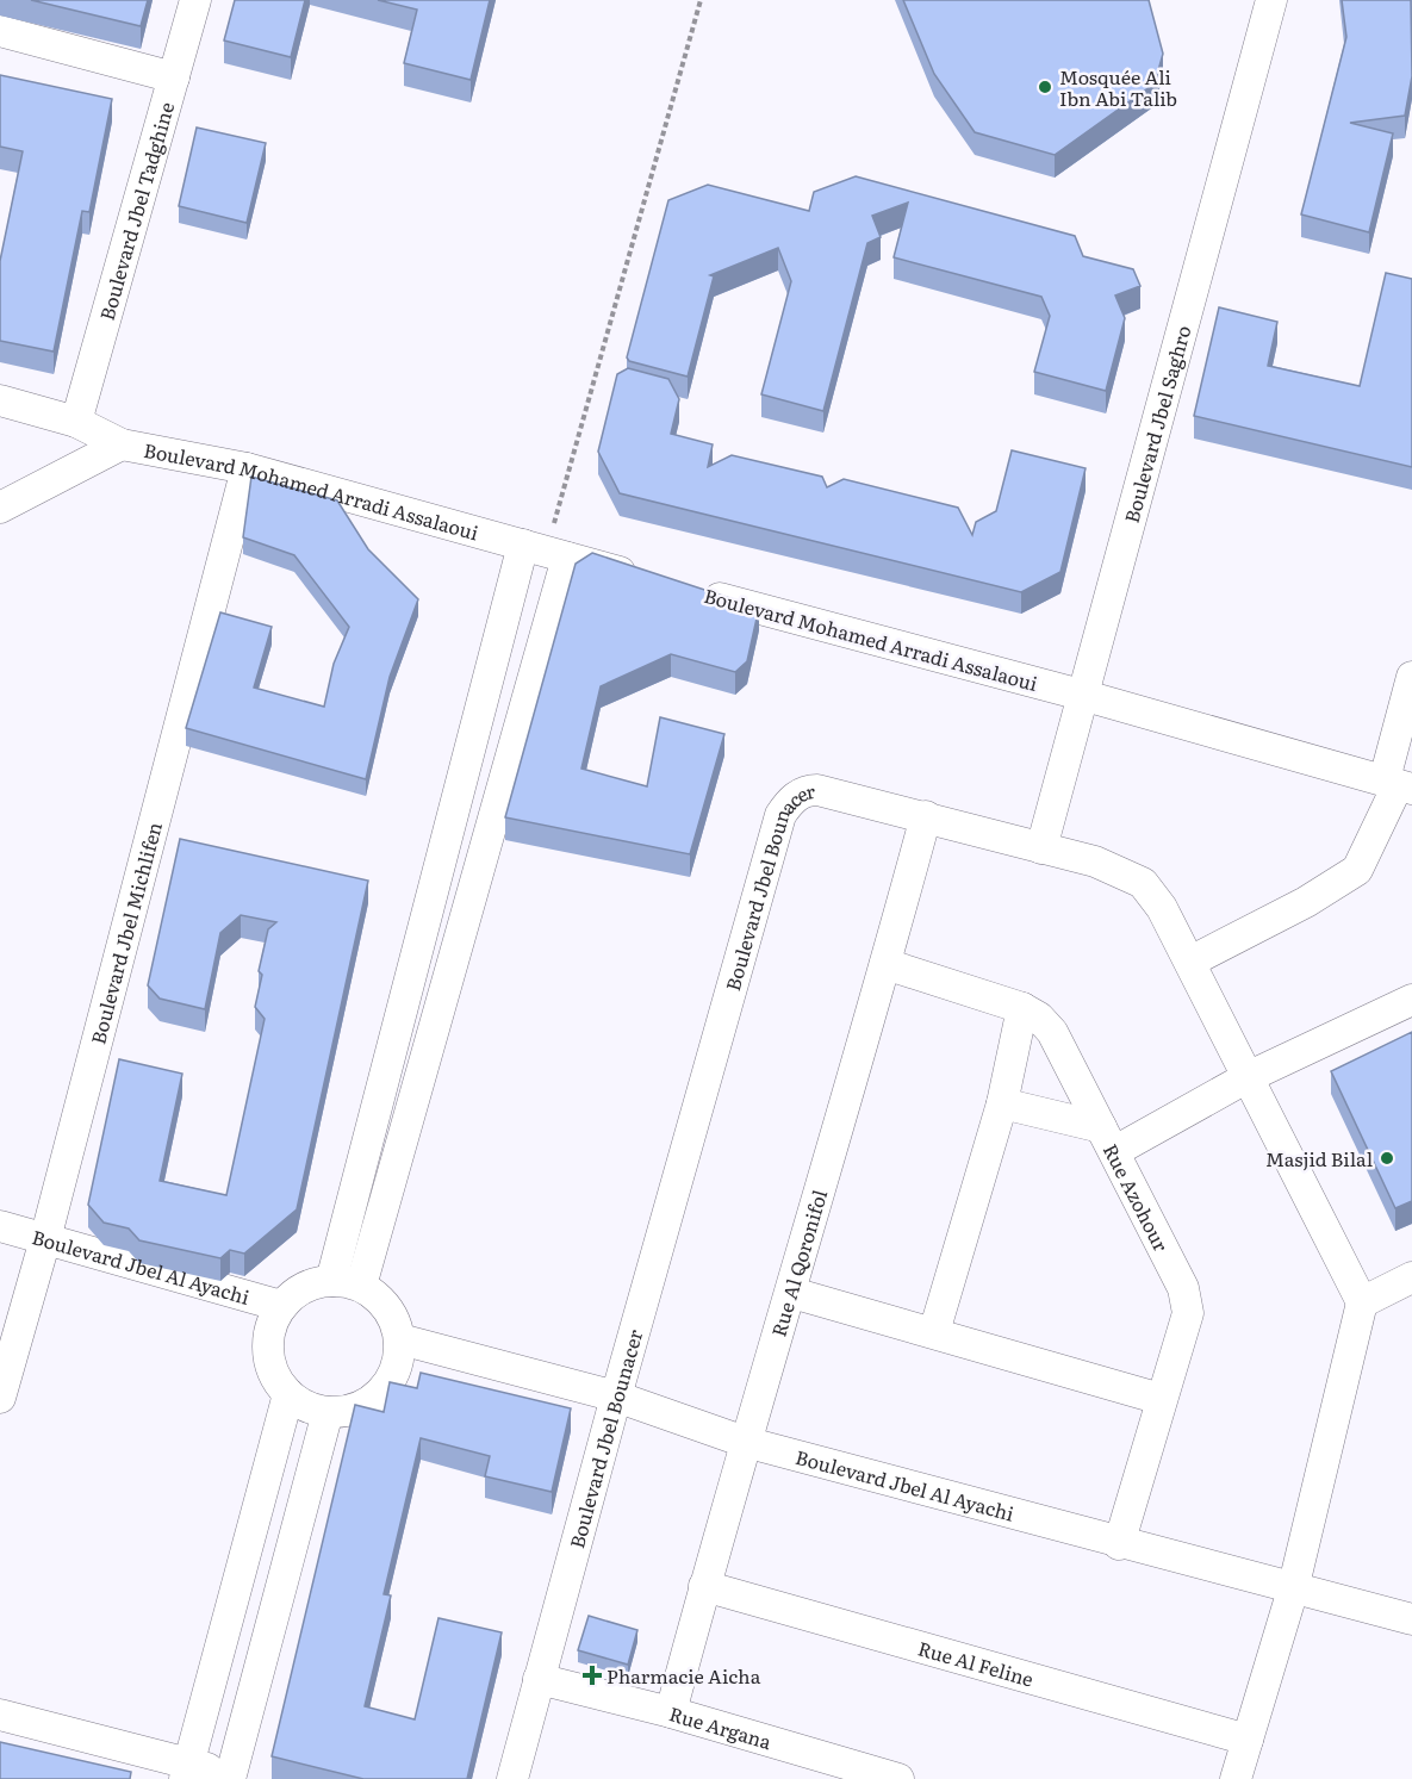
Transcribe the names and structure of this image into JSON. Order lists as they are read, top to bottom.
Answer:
{
  "streets": {
    "street": [
      "Boulevard Jbel Tadghine",
      "Boulevard Jbel Saghro",
      "Boulevard Mohamed Arradi Assalaoui",
      "Boulevard Jbel Bounacer",
      "Boulevard Jbel Michlifen",
      "Rue Azohour",
      "Rue Al Qoronifol",
      "Boulevard Jbel Al Ayachi",
      "Rue Al Feline",
      "Rue Argana"
    ]
  },
  "crossings": [
    ["Boulevard Jbel Tadghine", "Boulevard Mohamed Arradi Assalaoui"],
    ["Boulevard Jbel Saghro", "Boulevard Mohamed Arradi Assalaoui"],
    ["Boulevard Jbel Saghro", "Boulevard Jbel Bounacer"],
    ["Boulevard Mohamed Arradi Assalaoui", "Boulevard Jbel Michlifen"],
    ["Boulevard Jbel Bounacer", "Rue Al Qoronifol"],
    ["Boulevard Jbel Bounacer", "Boulevard Jbel Al Ayachi"],
    ["Boulevard Jbel Bounacer", "Rue Argana"],
    ["Boulevard Jbel Michlifen", "Boulevard Jbel Al Ayachi"],
    ["Rue Azohour", "Rue Al Qoronifol"],
    ["Rue Azohour", "Boulevard Jbel Al Ayachi"],
    ["Rue Al Qoronifol", "Boulevard Jbel Al Ayachi"],
    ["Rue Al Qoronifol", "Rue Al Feline"],
    ["Rue Al Qoronifol", "Rue Argana"]
  ],
  "places": {
    "other": ["Mosquée Ali Ibn Abi Talib", "Masjid Bilal"],
    "health": ["Pharmacie Aicha"]
  }
}
